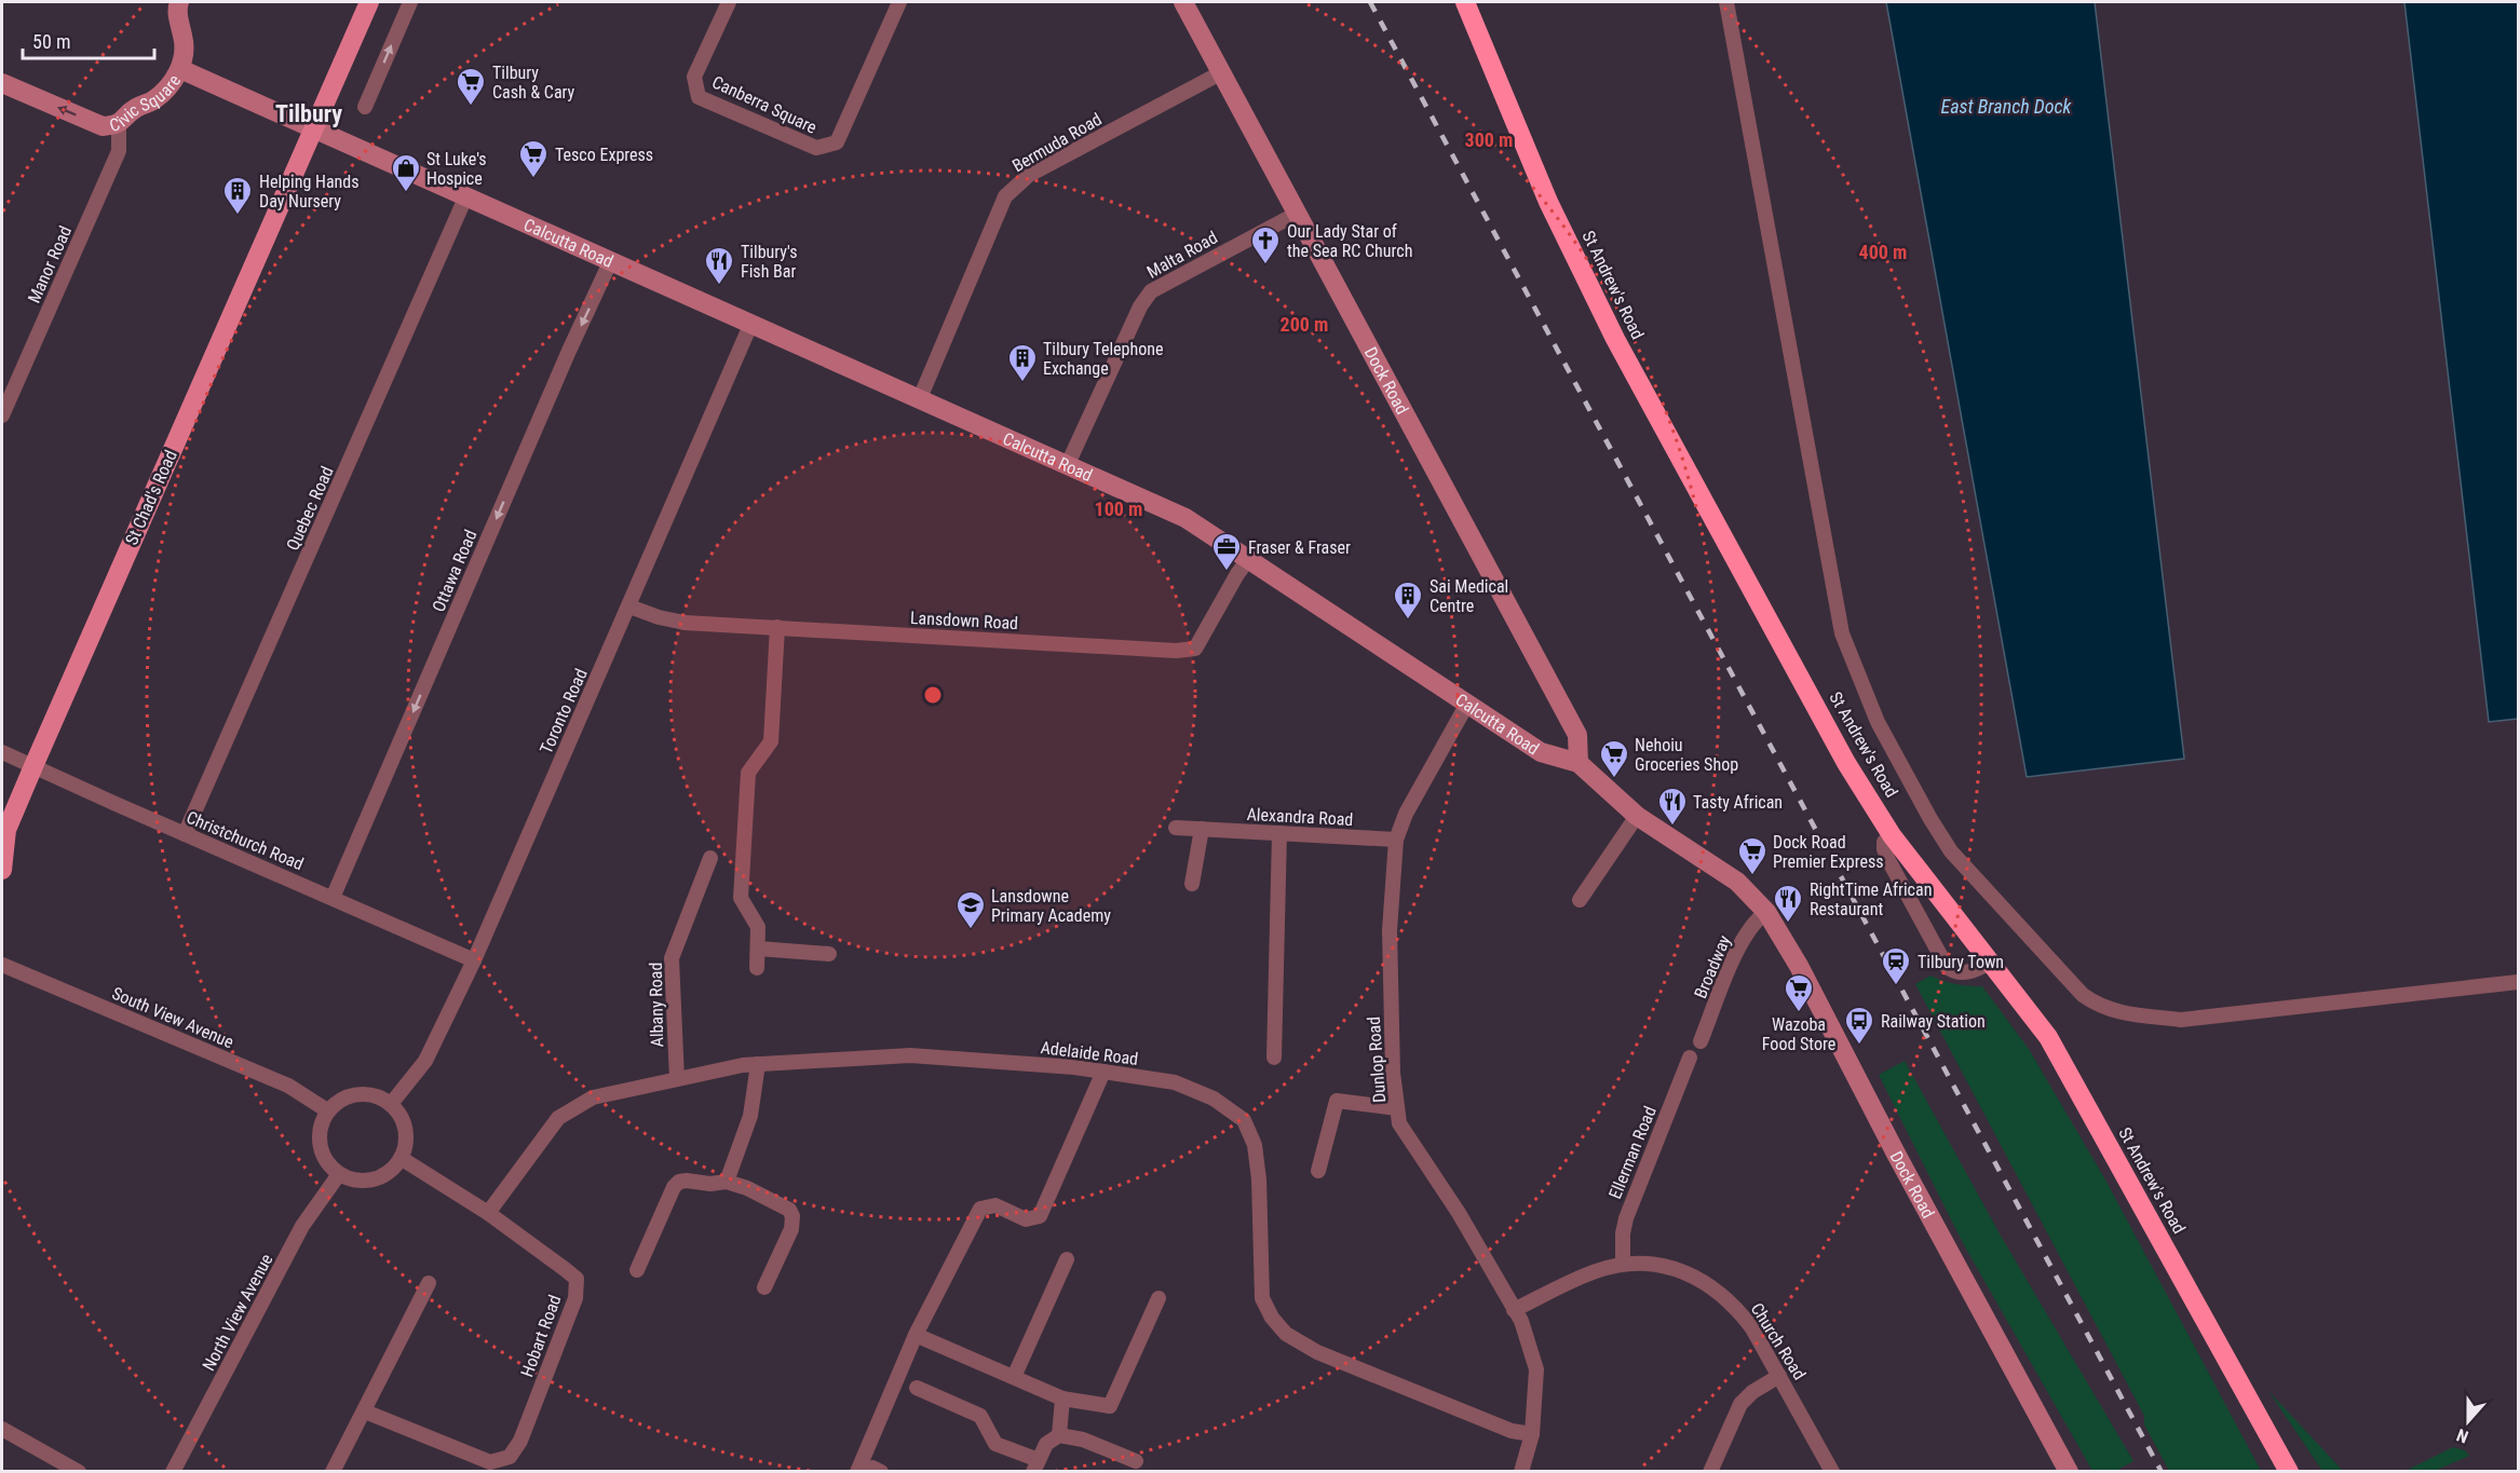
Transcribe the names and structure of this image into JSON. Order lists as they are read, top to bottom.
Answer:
{
  "streets": {
    "highway": ["St Andrew's Road"],
    "main road": ["St Chad's Road"],
    "street": [
      "Civic Square",
      "Canberra Square",
      "Bermuda Road",
      "Calcutta Road",
      "Malta Road",
      "Manor Road",
      "Dock Road",
      "Quebec Road",
      "Ottawa Road",
      "Lansdown Road",
      "Toronto Road",
      "Alexandra Road",
      "Christchurch Road",
      "Broadway",
      "Albany Road",
      "South View Avenue",
      "Adelaide Road",
      "Dunlop Road",
      "Ellerman Road",
      "North View Avenue",
      "Hobart Road",
      "Church Road"
    ]
  },
  "crossings": [
    ["Civic Square", "Manor Road"],
    ["Bermuda Road", "Calcutta Road"],
    ["Bermuda Road", "Dock Road"],
    ["Calcutta Road", "Malta Road"],
    ["Calcutta Road", "Dock Road"],
    ["Calcutta Road", "St Chad's Road"],
    ["Calcutta Road", "Quebec Road"],
    ["Calcutta Road", "Ottawa Road"],
    ["Calcutta Road", "Lansdown Road"],
    ["Calcutta Road", "Toronto Road"],
    ["Calcutta Road", "Broadway"],
    ["Calcutta Road", "Dunlop Road"],
    ["Malta Road", "Dock Road"],
    ["Dock Road", "Broadway"],
    ["St Chad's Road", "Christchurch Road"],
    ["Quebec Road", "Christchurch Road"],
    ["Ottawa Road", "Christchurch Road"],
    ["Lansdown Road", "Toronto Road"],
    ["Toronto Road", "Christchurch Road"],
    ["Toronto Road", "South View Avenue"],
    ["Toronto Road", "North View Avenue"],
    ["Toronto Road", "Hobart Road"],
    ["Alexandra Road", "Dunlop Road"],
    ["Albany Road", "Adelaide Road"],
    ["South View Avenue", "North View Avenue"],
    ["South View Avenue", "Hobart Road"],
    ["Adelaide Road", "Dunlop Road"],
    ["Adelaide Road", "Hobart Road"],
    ["Dunlop Road", "Church Road"],
    ["Ellerman Road", "Church Road"],
    ["North View Avenue", "Hobart Road"]
  ],
  "one_way": ["Civic Square", "Ottawa Road"],
  "districts": ["Tilbury"],
  "water": ["East Branch Dock"],
  "places": {
    "supermarket": [
      "Tilbury Cash & Cary",
      "Tesco Express",
      "Nehoiu Groceries Shop",
      "Dock Road Premier Express",
      "Wazoba Food Store"
    ],
    "shop": ["St Luke's Hospice"],
    "building": ["Helping Hands Day Nursery", "Tilbury Telephone Exchange", "Sai Medical Centre"],
    "church": ["Our Lady Star of the Sea RC Church"],
    "restaurant": ["Tilbury's Fish Bar", "Tasty African", "RightTime African Restaurant"],
    "office": ["Fraser & Fraser"],
    "school or university": ["Lansdowne Primary Academy"],
    "station": ["Tilbury Town"],
    "bus stop": ["Railway Station"]
  },
  "scale_bar": "50 m",
  "north": "bottom",
  "rings": [
    "300 m",
    "400 m",
    "200 m",
    "100 m"
  ]
}
